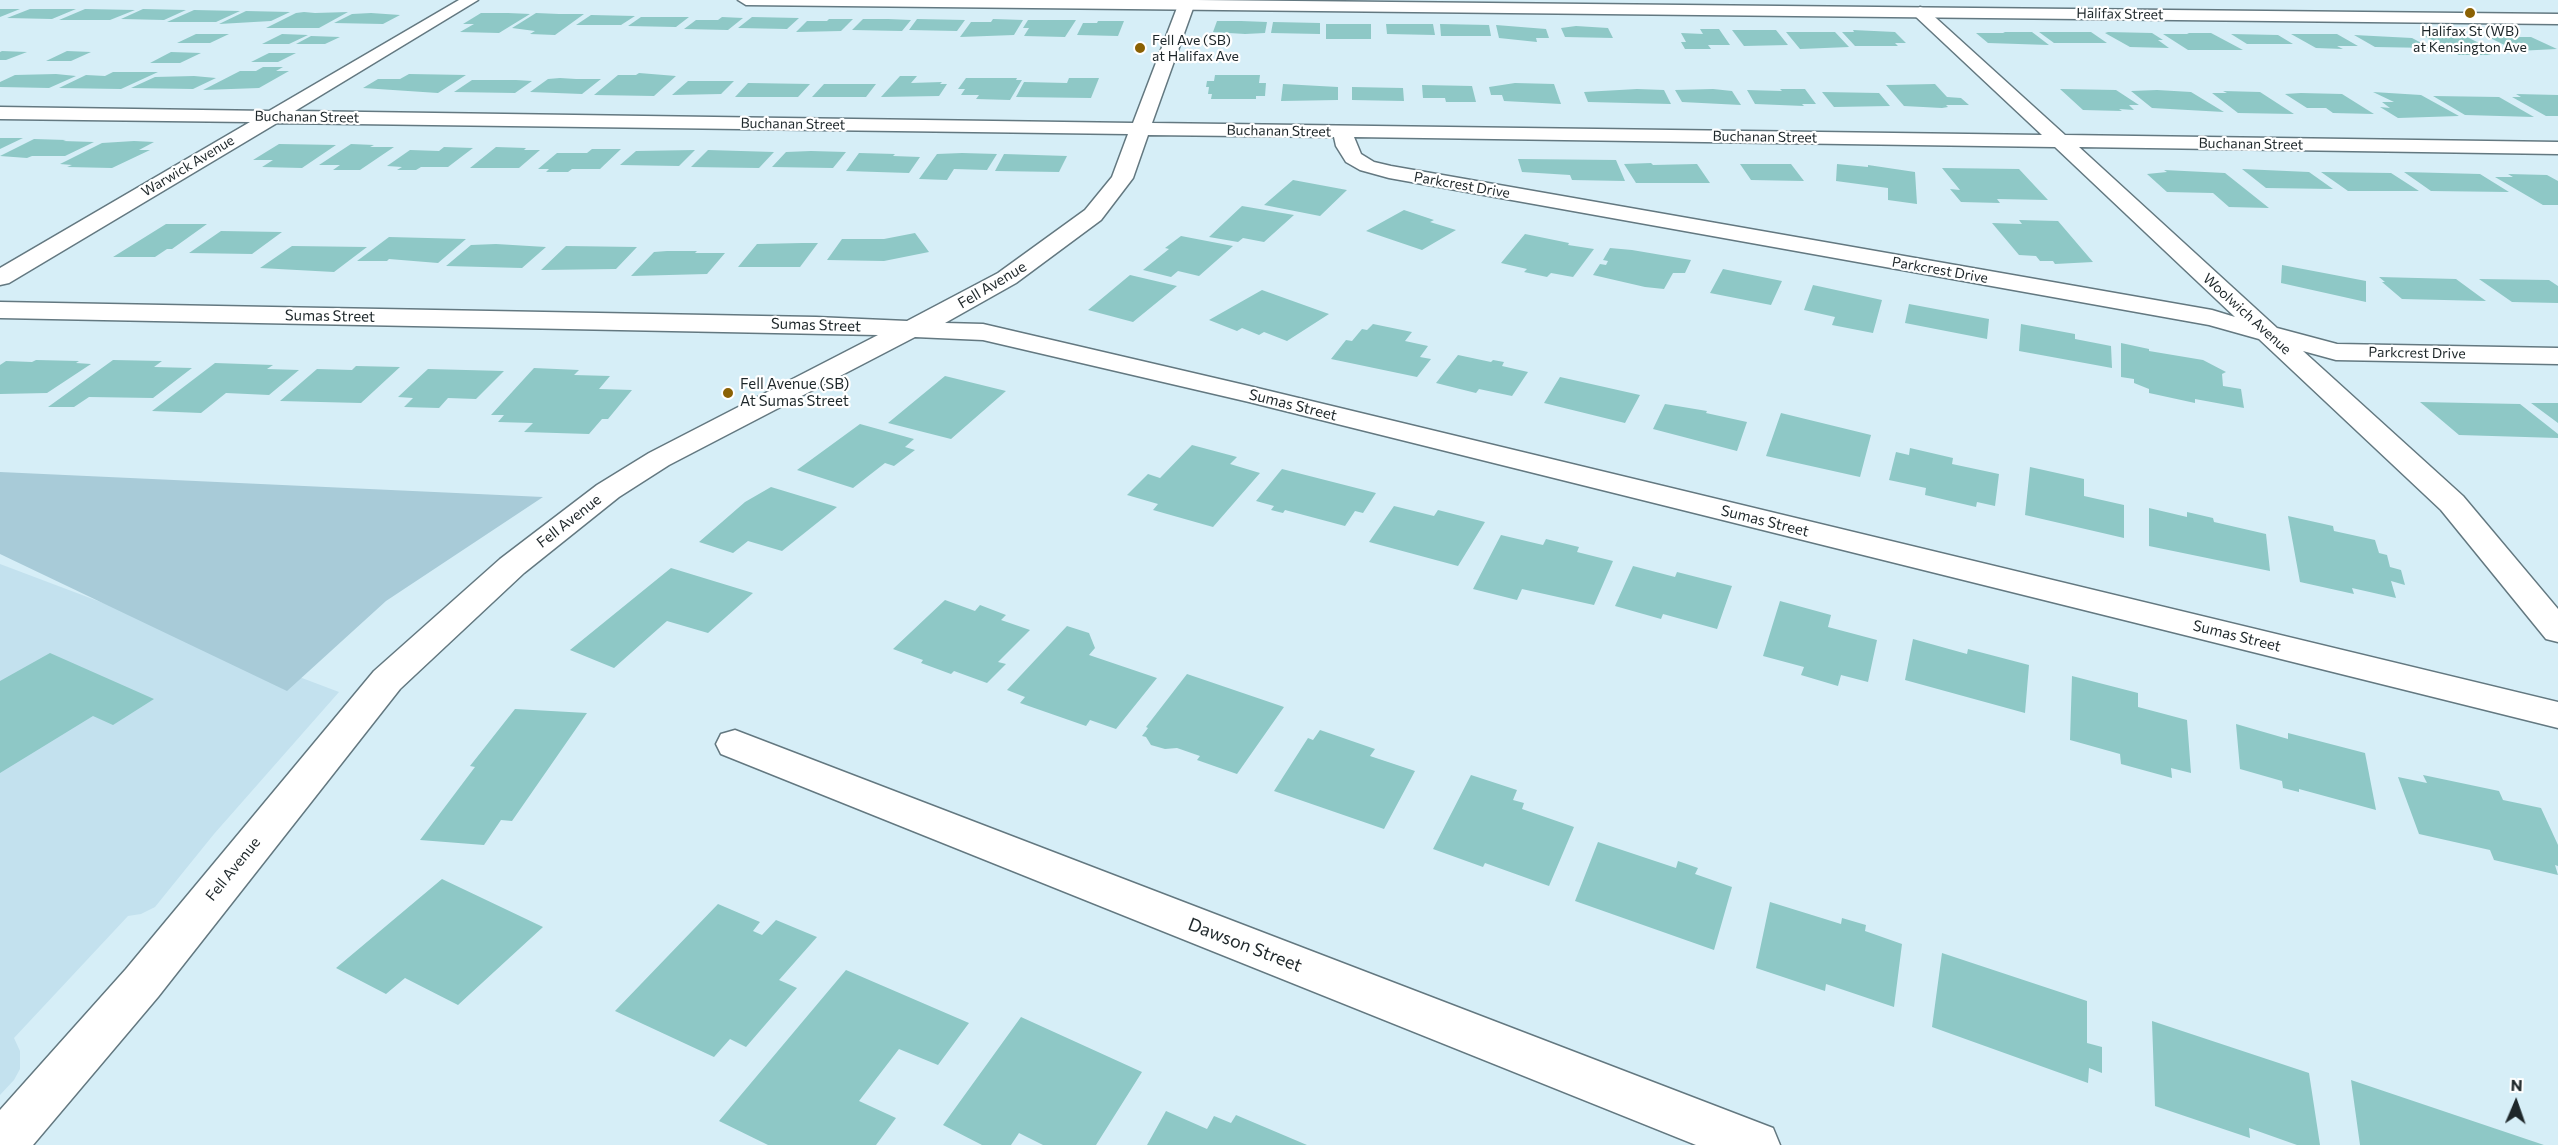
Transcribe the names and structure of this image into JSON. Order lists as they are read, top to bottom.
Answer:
{
  "streets": {
    "street": [
      "Halifax Street",
      "Buchanan Street",
      "Warwick Avenue",
      "Parkcrest Drive",
      "Fell Avenue",
      "Woolwich Avenue",
      "Sumas Street",
      "Dawson Street"
    ]
  },
  "crossings": [
    ["Halifax Street", "Fell Avenue"],
    ["Halifax Street", "Woolwich Avenue"],
    ["Buchanan Street", "Warwick Avenue"],
    ["Buchanan Street", "Parkcrest Drive"],
    ["Buchanan Street", "Fell Avenue"],
    ["Buchanan Street", "Woolwich Avenue"],
    ["Parkcrest Drive", "Woolwich Avenue"],
    ["Fell Avenue", "Sumas Street"]
  ],
  "places": ["Halifax St (WB) at Kensington Ave", "Fell Ave (SB) at Halifax Ave", "Fell Avenue (SB) At Sumas Street"],
  "north": "top"
}
